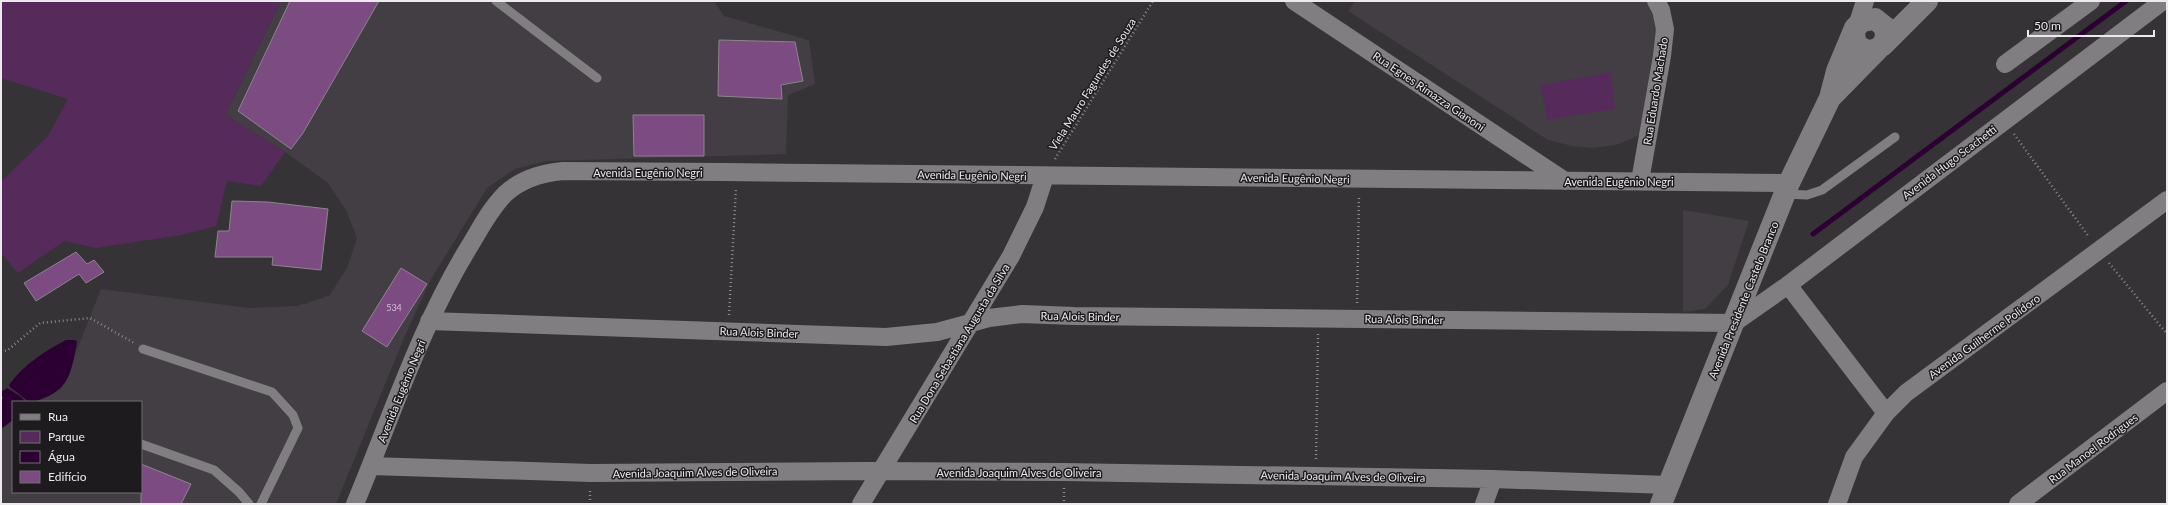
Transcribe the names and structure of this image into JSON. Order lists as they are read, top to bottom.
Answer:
{
  "streets": {
    "street": [
      "Rua Egnes Rimazza Gianoni",
      "Rua Eduardo Machado",
      "Avenida Hugo Scachetti",
      "Avenida Eugênio Negri",
      "Avenida Presidente Castelo Branco",
      "Rua Alois Binder",
      "Avenida Guilherme Polidoro",
      "Rua Dona Sebastiana Augusta da Silva",
      "Rua Manoel Rodrigues",
      "Avenida Joaquim Alves de Oliveira"
    ],
    "path": ["Viela Mauro Fagundes de Souza"]
  },
  "crossings": [
    ["Viela Mauro Fagundes de Souza", "Avenida Eugênio Negri"],
    ["Viela Mauro Fagundes de Souza", "Rua Dona Sebastiana Augusta da Silva"],
    ["Rua Egnes Rimazza Gianoni", "Avenida Eugênio Negri"],
    ["Rua Eduardo Machado", "Avenida Eugênio Negri"],
    ["Avenida Hugo Scachetti", "Avenida Presidente Castelo Branco"],
    ["Avenida Hugo Scachetti", "Rua Alois Binder"],
    ["Avenida Eugênio Negri", "Avenida Presidente Castelo Branco"],
    ["Avenida Eugênio Negri", "Rua Alois Binder"],
    ["Avenida Eugênio Negri", "Rua Dona Sebastiana Augusta da Silva"],
    ["Avenida Eugênio Negri", "Avenida Joaquim Alves de Oliveira"],
    ["Avenida Presidente Castelo Branco", "Rua Alois Binder"],
    ["Avenida Presidente Castelo Branco", "Avenida Joaquim Alves de Oliveira"],
    ["Rua Alois Binder", "Rua Dona Sebastiana Augusta da Silva"],
    ["Rua Dona Sebastiana Augusta da Silva", "Avenida Joaquim Alves de Oliveira"]
  ],
  "house_numbers": ["534"],
  "legend": [
    "Rua",
    "Parque",
    "Água",
    "Edifício"
  ],
  "scale_bar": "50 m"
}
